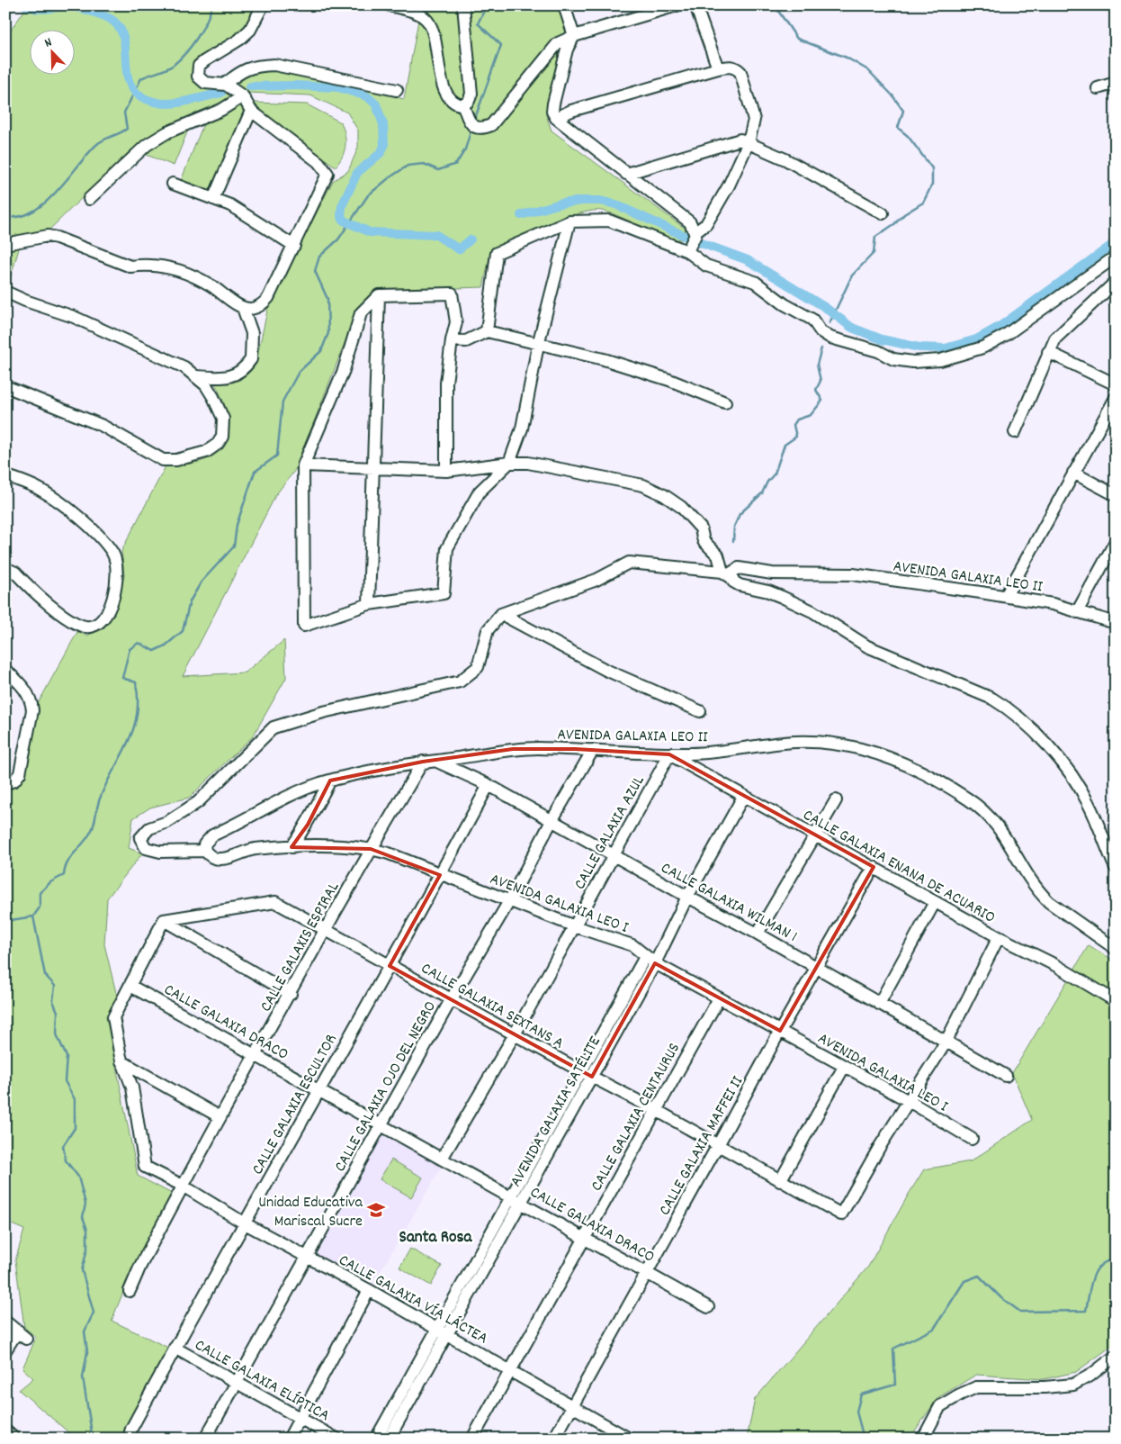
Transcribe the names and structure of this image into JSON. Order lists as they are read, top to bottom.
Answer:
{
  "streets": {
    "street": [
      "AVENIDA GALAXIA LEO II",
      "CALLE GALAXIA AZUL",
      "CALLE GALAXIA ENANA DE ACUARIO",
      "CALLE GALAXIA WILMAN 1",
      "AVENIDA GALAXIA LEO I",
      "CALLE GALAXIS ESPIRAL",
      "CALLE GALAXIA SEXTANS A",
      "CALLE GALAXIA DRACO",
      "CALLE GALAXIA OJO DEL NEGRO",
      "CALLE GALAXIA ESCULTOR",
      "AVENIDA GALAXIA SATÉLITE",
      "CALLE GALAXIA CENTAURUS",
      "CALLE GALAXIA MAFFEI II",
      "CALLE GALAXIA VÍA LÁCTEA",
      "CALLE GALAXIA ELÍPTICA"
    ]
  },
  "crossings": [
    ["AVENIDA GALAXIA LEO II", "CALLE GALAXIA AZUL"],
    ["AVENIDA GALAXIA LEO II", "CALLE GALAXIA ENANA DE ACUARIO"],
    ["AVENIDA GALAXIA LEO II", "CALLE GALAXIA WILMAN 1"],
    ["AVENIDA GALAXIA LEO II", "AVENIDA GALAXIA LEO I"],
    ["AVENIDA GALAXIA LEO II", "CALLE GALAXIS ESPIRAL"],
    ["AVENIDA GALAXIA LEO II", "CALLE GALAXIA OJO DEL NEGRO"],
    ["CALLE GALAXIA AZUL", "CALLE GALAXIA ENANA DE ACUARIO"],
    ["CALLE GALAXIA AZUL", "CALLE GALAXIA WILMAN 1"],
    ["CALLE GALAXIA AZUL", "AVENIDA GALAXIA LEO I"],
    ["CALLE GALAXIA AZUL", "CALLE GALAXIA SEXTANS A"],
    ["CALLE GALAXIA AZUL", "CALLE GALAXIA DRACO"],
    ["CALLE GALAXIA ENANA DE ACUARIO", "AVENIDA GALAXIA SATÉLITE"],
    ["CALLE GALAXIA ENANA DE ACUARIO", "CALLE GALAXIA MAFFEI II"],
    ["CALLE GALAXIA WILMAN 1", "CALLE GALAXIA OJO DEL NEGRO"],
    ["CALLE GALAXIA WILMAN 1", "CALLE GALAXIA ESCULTOR"],
    ["CALLE GALAXIA WILMAN 1", "AVENIDA GALAXIA SATÉLITE"],
    ["CALLE GALAXIA WILMAN 1", "CALLE GALAXIA MAFFEI II"],
    ["AVENIDA GALAXIA LEO I", "CALLE GALAXIS ESPIRAL"],
    ["AVENIDA GALAXIA LEO I", "CALLE GALAXIA SEXTANS A"],
    ["AVENIDA GALAXIA LEO I", "CALLE GALAXIA OJO DEL NEGRO"],
    ["AVENIDA GALAXIA LEO I", "CALLE GALAXIA ESCULTOR"],
    ["AVENIDA GALAXIA LEO I", "AVENIDA GALAXIA SATÉLITE"],
    ["AVENIDA GALAXIA LEO I", "CALLE GALAXIA CENTAURUS"],
    ["AVENIDA GALAXIA LEO I", "CALLE GALAXIA MAFFEI II"],
    ["CALLE GALAXIS ESPIRAL", "CALLE GALAXIA SEXTANS A"],
    ["CALLE GALAXIS ESPIRAL", "CALLE GALAXIA DRACO"],
    ["CALLE GALAXIS ESPIRAL", "CALLE GALAXIA VÍA LÁCTEA"],
    ["CALLE GALAXIA SEXTANS A", "CALLE GALAXIA OJO DEL NEGRO"],
    ["CALLE GALAXIA SEXTANS A", "CALLE GALAXIA ESCULTOR"],
    ["CALLE GALAXIA SEXTANS A", "AVENIDA GALAXIA SATÉLITE"],
    ["CALLE GALAXIA SEXTANS A", "CALLE GALAXIA CENTAURUS"],
    ["CALLE GALAXIA SEXTANS A", "CALLE GALAXIA MAFFEI II"],
    ["CALLE GALAXIA DRACO", "CALLE GALAXIA OJO DEL NEGRO"],
    ["CALLE GALAXIA DRACO", "CALLE GALAXIA ESCULTOR"],
    ["CALLE GALAXIA DRACO", "AVENIDA GALAXIA SATÉLITE"],
    ["CALLE GALAXIA DRACO", "CALLE GALAXIA CENTAURUS"],
    ["CALLE GALAXIA DRACO", "CALLE GALAXIA MAFFEI II"],
    ["CALLE GALAXIA OJO DEL NEGRO", "CALLE GALAXIA VÍA LÁCTEA"],
    ["CALLE GALAXIA OJO DEL NEGRO", "CALLE GALAXIA ELÍPTICA"],
    ["CALLE GALAXIA ESCULTOR", "CALLE GALAXIA VÍA LÁCTEA"],
    ["CALLE GALAXIA ESCULTOR", "CALLE GALAXIA ELÍPTICA"],
    ["AVENIDA GALAXIA SATÉLITE", "CALLE GALAXIA VÍA LÁCTEA"],
    ["CALLE GALAXIA CENTAURUS", "CALLE GALAXIA VÍA LÁCTEA"],
    ["CALLE GALAXIA MAFFEI II", "CALLE GALAXIA VÍA LÁCTEA"]
  ],
  "districts": ["Santa Rosa"],
  "places": {
    "school or university": ["Unidad Educativa Mariscal Sucre"]
  },
  "north": "top left"
}
